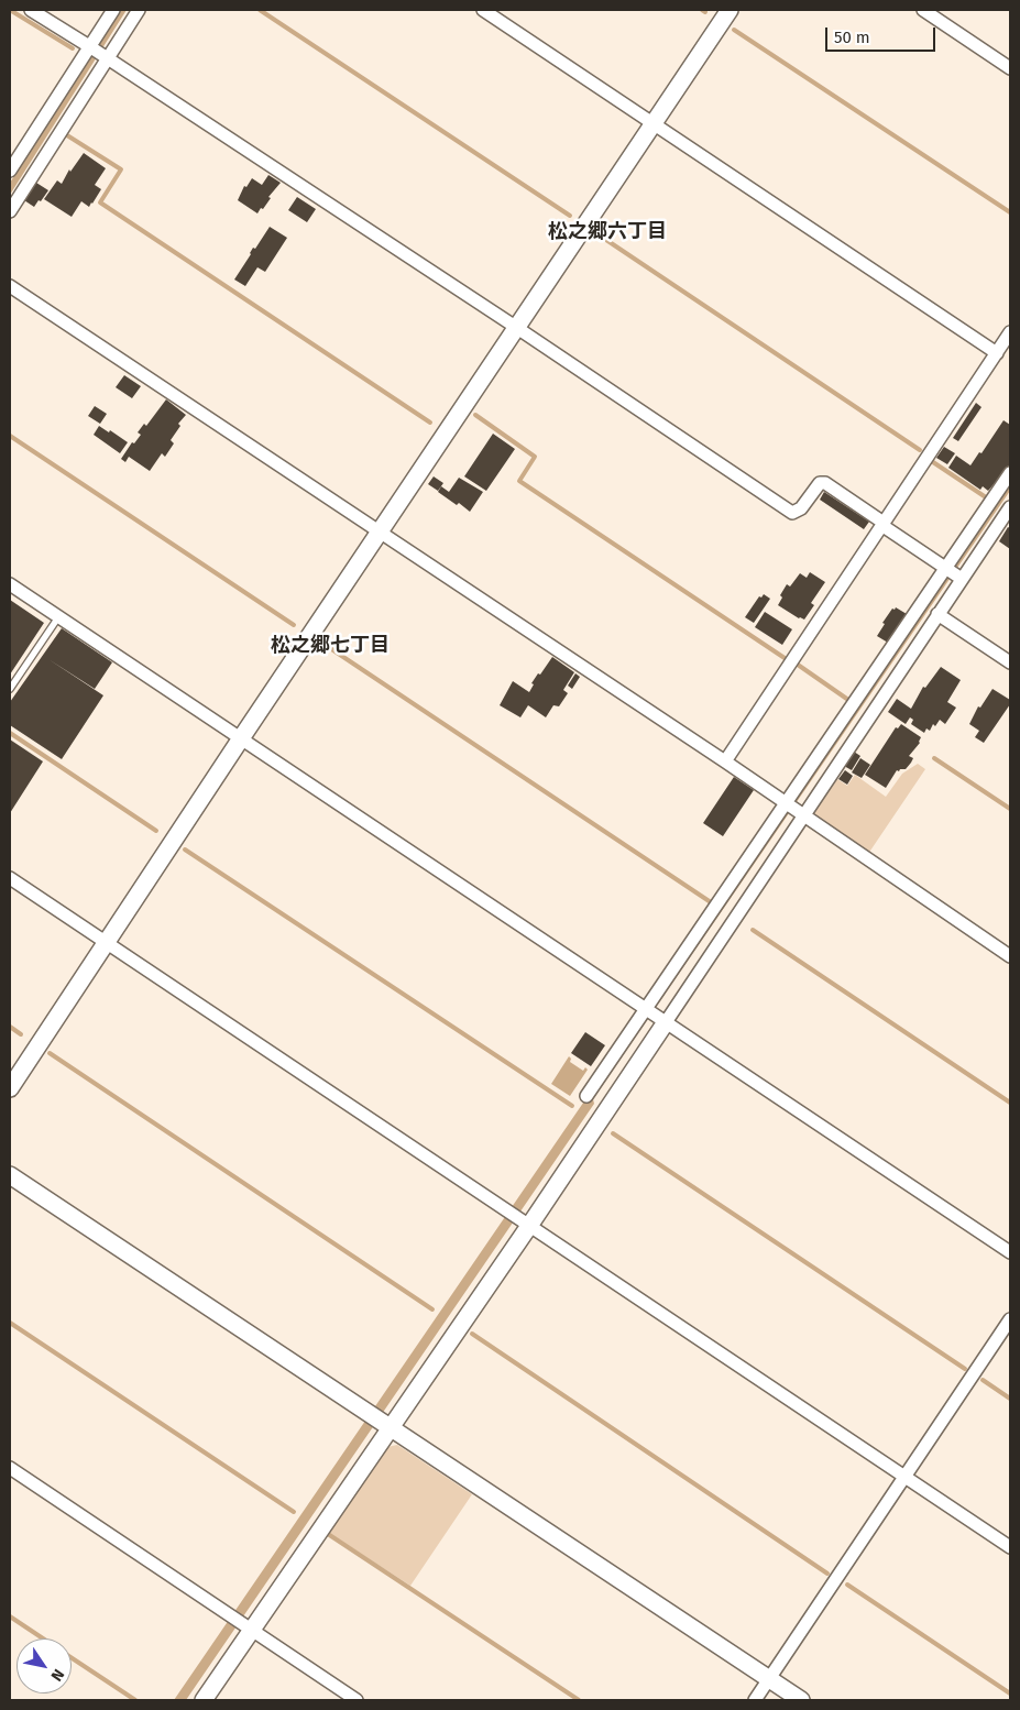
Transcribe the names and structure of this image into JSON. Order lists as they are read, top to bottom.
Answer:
{
  "districts": ["松之郷六丁目", "松之郷七丁目"],
  "scale_bar": "50 m",
  "north": "bottom right"
}
